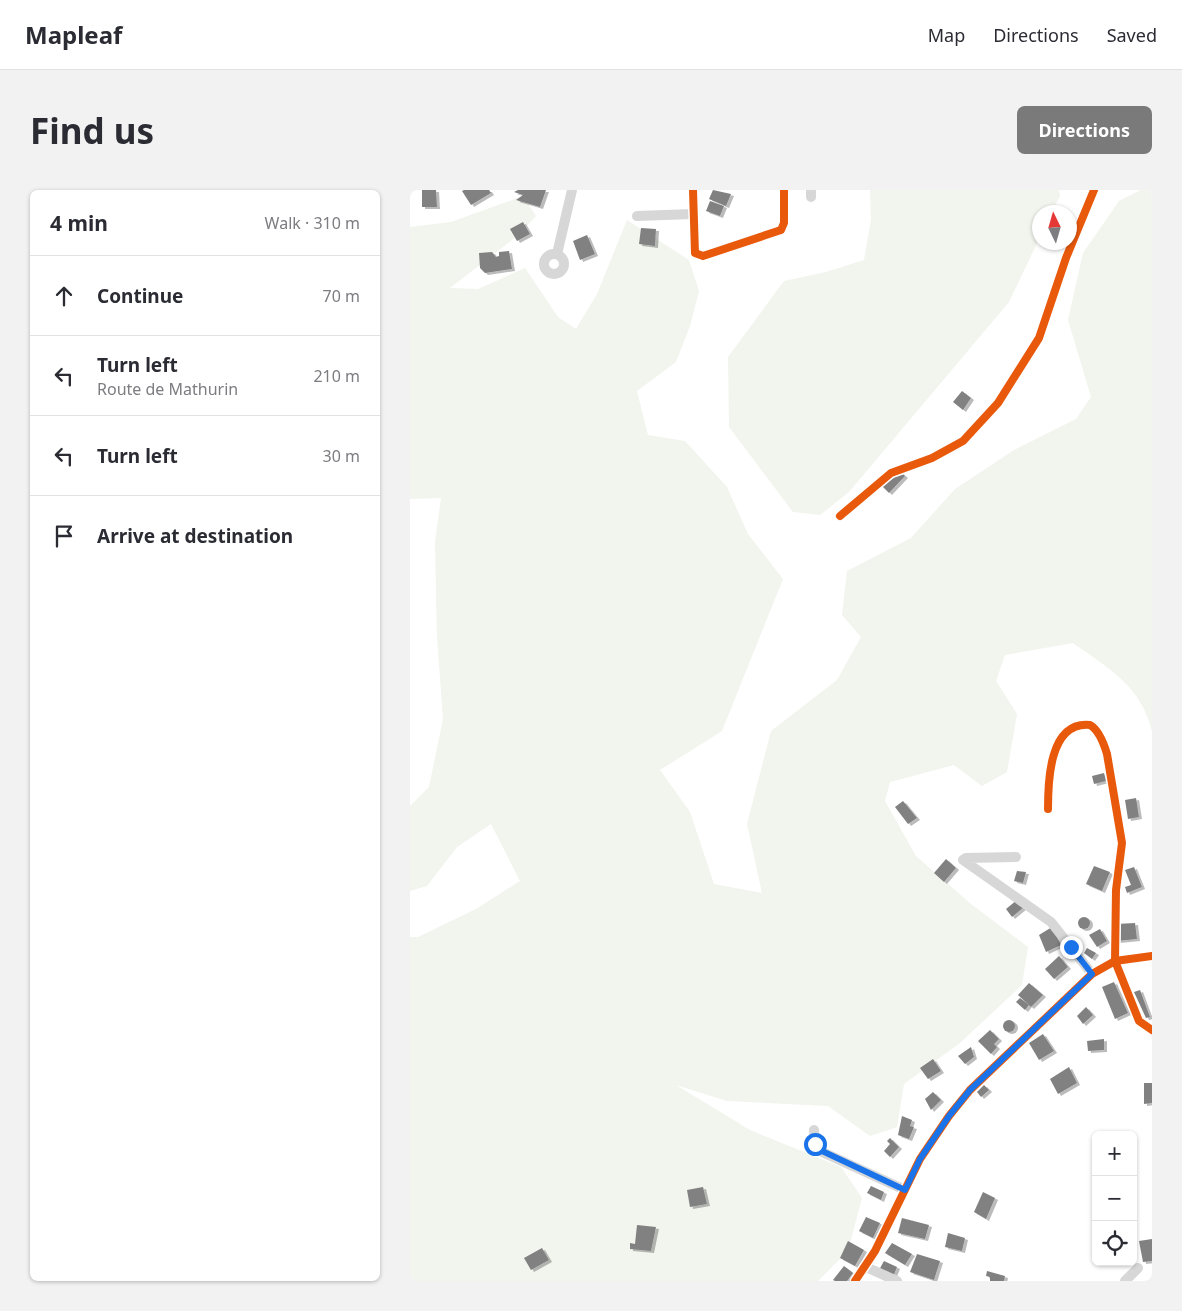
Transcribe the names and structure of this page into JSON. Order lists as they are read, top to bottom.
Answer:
{
  "north": "top",
  "page": {
    "header": "Mapleaf",
    "nav": ["Map", "Directions", "Saved"],
    "buttons": "Directions",
    "title": "Find us",
    "heading": ["4 min", "Walk · 310 m"],
    "list": [
      ["Continue", "70 m"],
      ["Turn left", "Route de Mathurin", "210 m"],
      ["Turn left", "30 m"],
      "Arrive at destination"
    ],
    "map_buttons": ["+", "−"]
  }
}
